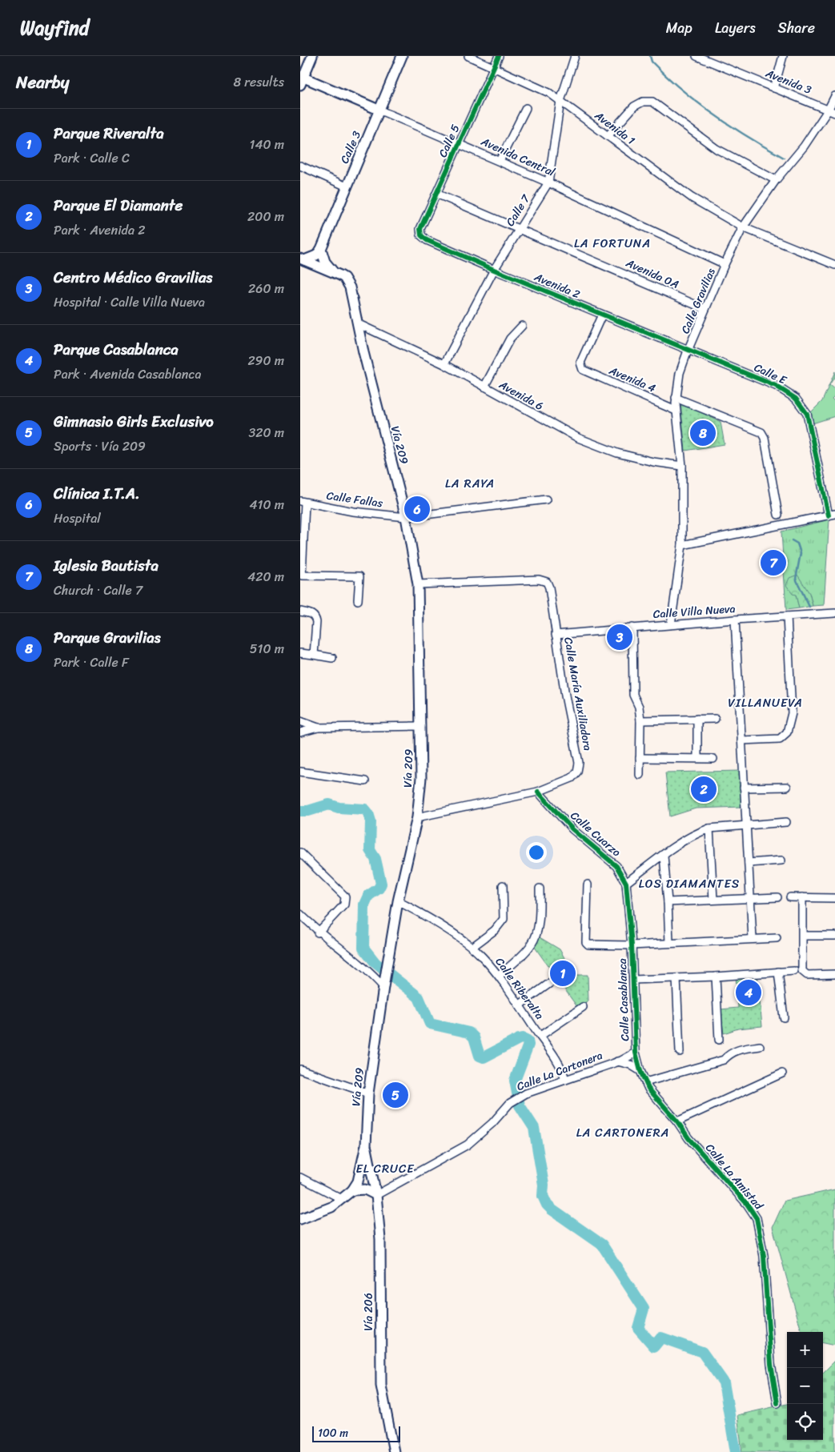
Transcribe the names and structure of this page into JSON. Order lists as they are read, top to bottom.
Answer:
{
  "streets": {
    "main road": [
      "Calle 3",
      "Avenida Central",
      "Vía 209",
      "Vía 206"
    ],
    "street": [
      "Avenida 3",
      "Avenida 1",
      "Calle 5",
      "Calle 7",
      "Avenida 0A",
      "Avenida 2",
      "Calle Gravilias",
      "Calle E",
      "Avenida 4",
      "Avenida 6",
      "Calle Fallas",
      "Calle Villa Nueva",
      "Calle María Auxiliadora",
      "Calle Cuarzo",
      "Calle Riberalta",
      "Calle Casablanca",
      "Calle La Cartonera",
      "Calle La Amistad"
    ]
  },
  "crossings": [
    ["Avenida 3", "Calle Gravilias"],
    ["Avenida 1", "Calle 5"],
    ["Avenida 1", "Calle 7"],
    ["Avenida 1", "Calle Gravilias"],
    ["Calle 5", "Avenida Central"],
    ["Calle 5", "Avenida 0A"],
    ["Calle 5", "Avenida 2"],
    ["Calle 3", "Avenida Central"],
    ["Avenida Central", "Calle 7"],
    ["Avenida Central", "Calle Gravilias"],
    ["Calle 7", "Avenida 0A"],
    ["Calle 7", "Avenida 2"],
    ["Calle 7", "Avenida 6"],
    ["Avenida 0A", "Calle Gravilias"],
    ["Avenida 2", "Calle Gravilias"],
    ["Avenida 2", "Calle E"],
    ["Avenida 2", "Avenida 4"],
    ["Calle Gravilias", "Calle E"],
    ["Calle Gravilias", "Avenida 4"],
    ["Calle Gravilias", "Avenida 6"],
    ["Calle Gravilias", "Calle Villa Nueva"],
    ["Avenida 6", "Vía 209"],
    ["Vía 209", "Calle Fallas"],
    ["Vía 209", "Calle María Auxiliadora"],
    ["Vía 209", "Calle Riberalta"],
    ["Vía 209", "Vía 206"],
    ["Calle Villa Nueva", "Calle María Auxiliadora"],
    ["Calle María Auxiliadora", "Calle Cuarzo"],
    ["Calle Cuarzo", "Calle Casablanca"],
    ["Calle Riberalta", "Calle La Cartonera"],
    ["Calle Casablanca", "Calle La Cartonera"],
    ["Calle Casablanca", "Calle La Amistad"],
    ["Calle La Cartonera", "Calle La Amistad"],
    ["Calle La Cartonera", "Vía 206"]
  ],
  "districts": [
    "LA FORTUNA",
    "LA RAYA",
    "VILLANUEVA",
    "LOS DIAMANTES",
    "LA CARTONERA",
    "EL CRUCE"
  ],
  "scale_bar": "100 m",
  "page": {
    "header": "Wayfind",
    "nav": ["Map", "Layers", "Share"],
    "heading": ["Nearby", "8 results"],
    "list": [
      {
        "mark": "1",
        "name": "Parque Riveralta",
        "note": "Park · Calle C",
        "value": "140 m"
      },
      {
        "mark": "2",
        "name": "Parque El Diamante",
        "note": "Park · Avenida 2",
        "value": "200 m"
      },
      {
        "mark": "3",
        "name": "Centro Médico Gravilias",
        "note": "Hospital · Calle Villa Nueva",
        "value": "260 m"
      },
      {
        "mark": "4",
        "name": "Parque Casablanca",
        "note": "Park · Avenida Casablanca",
        "value": "290 m"
      },
      {
        "mark": "5",
        "name": "Gimnasio Girls Exclusivo",
        "note": "Sports · Vía 209",
        "value": "320 m"
      },
      {
        "mark": "6",
        "name": "Clínica I.T.A.",
        "note": "Hospital",
        "value": "410 m"
      },
      {
        "mark": "7",
        "name": "Iglesia Bautista",
        "note": "Church · Calle 7",
        "value": "420 m"
      },
      {
        "mark": "8",
        "name": "Parque Gravilias",
        "note": "Park · Calle F",
        "value": "510 m"
      }
    ],
    "pins": [
      "8",
      "6",
      "7",
      "3",
      "2",
      "1",
      "4",
      "5"
    ],
    "map_buttons": ["+", "−"],
    "scale": "100 m"
  }
}
